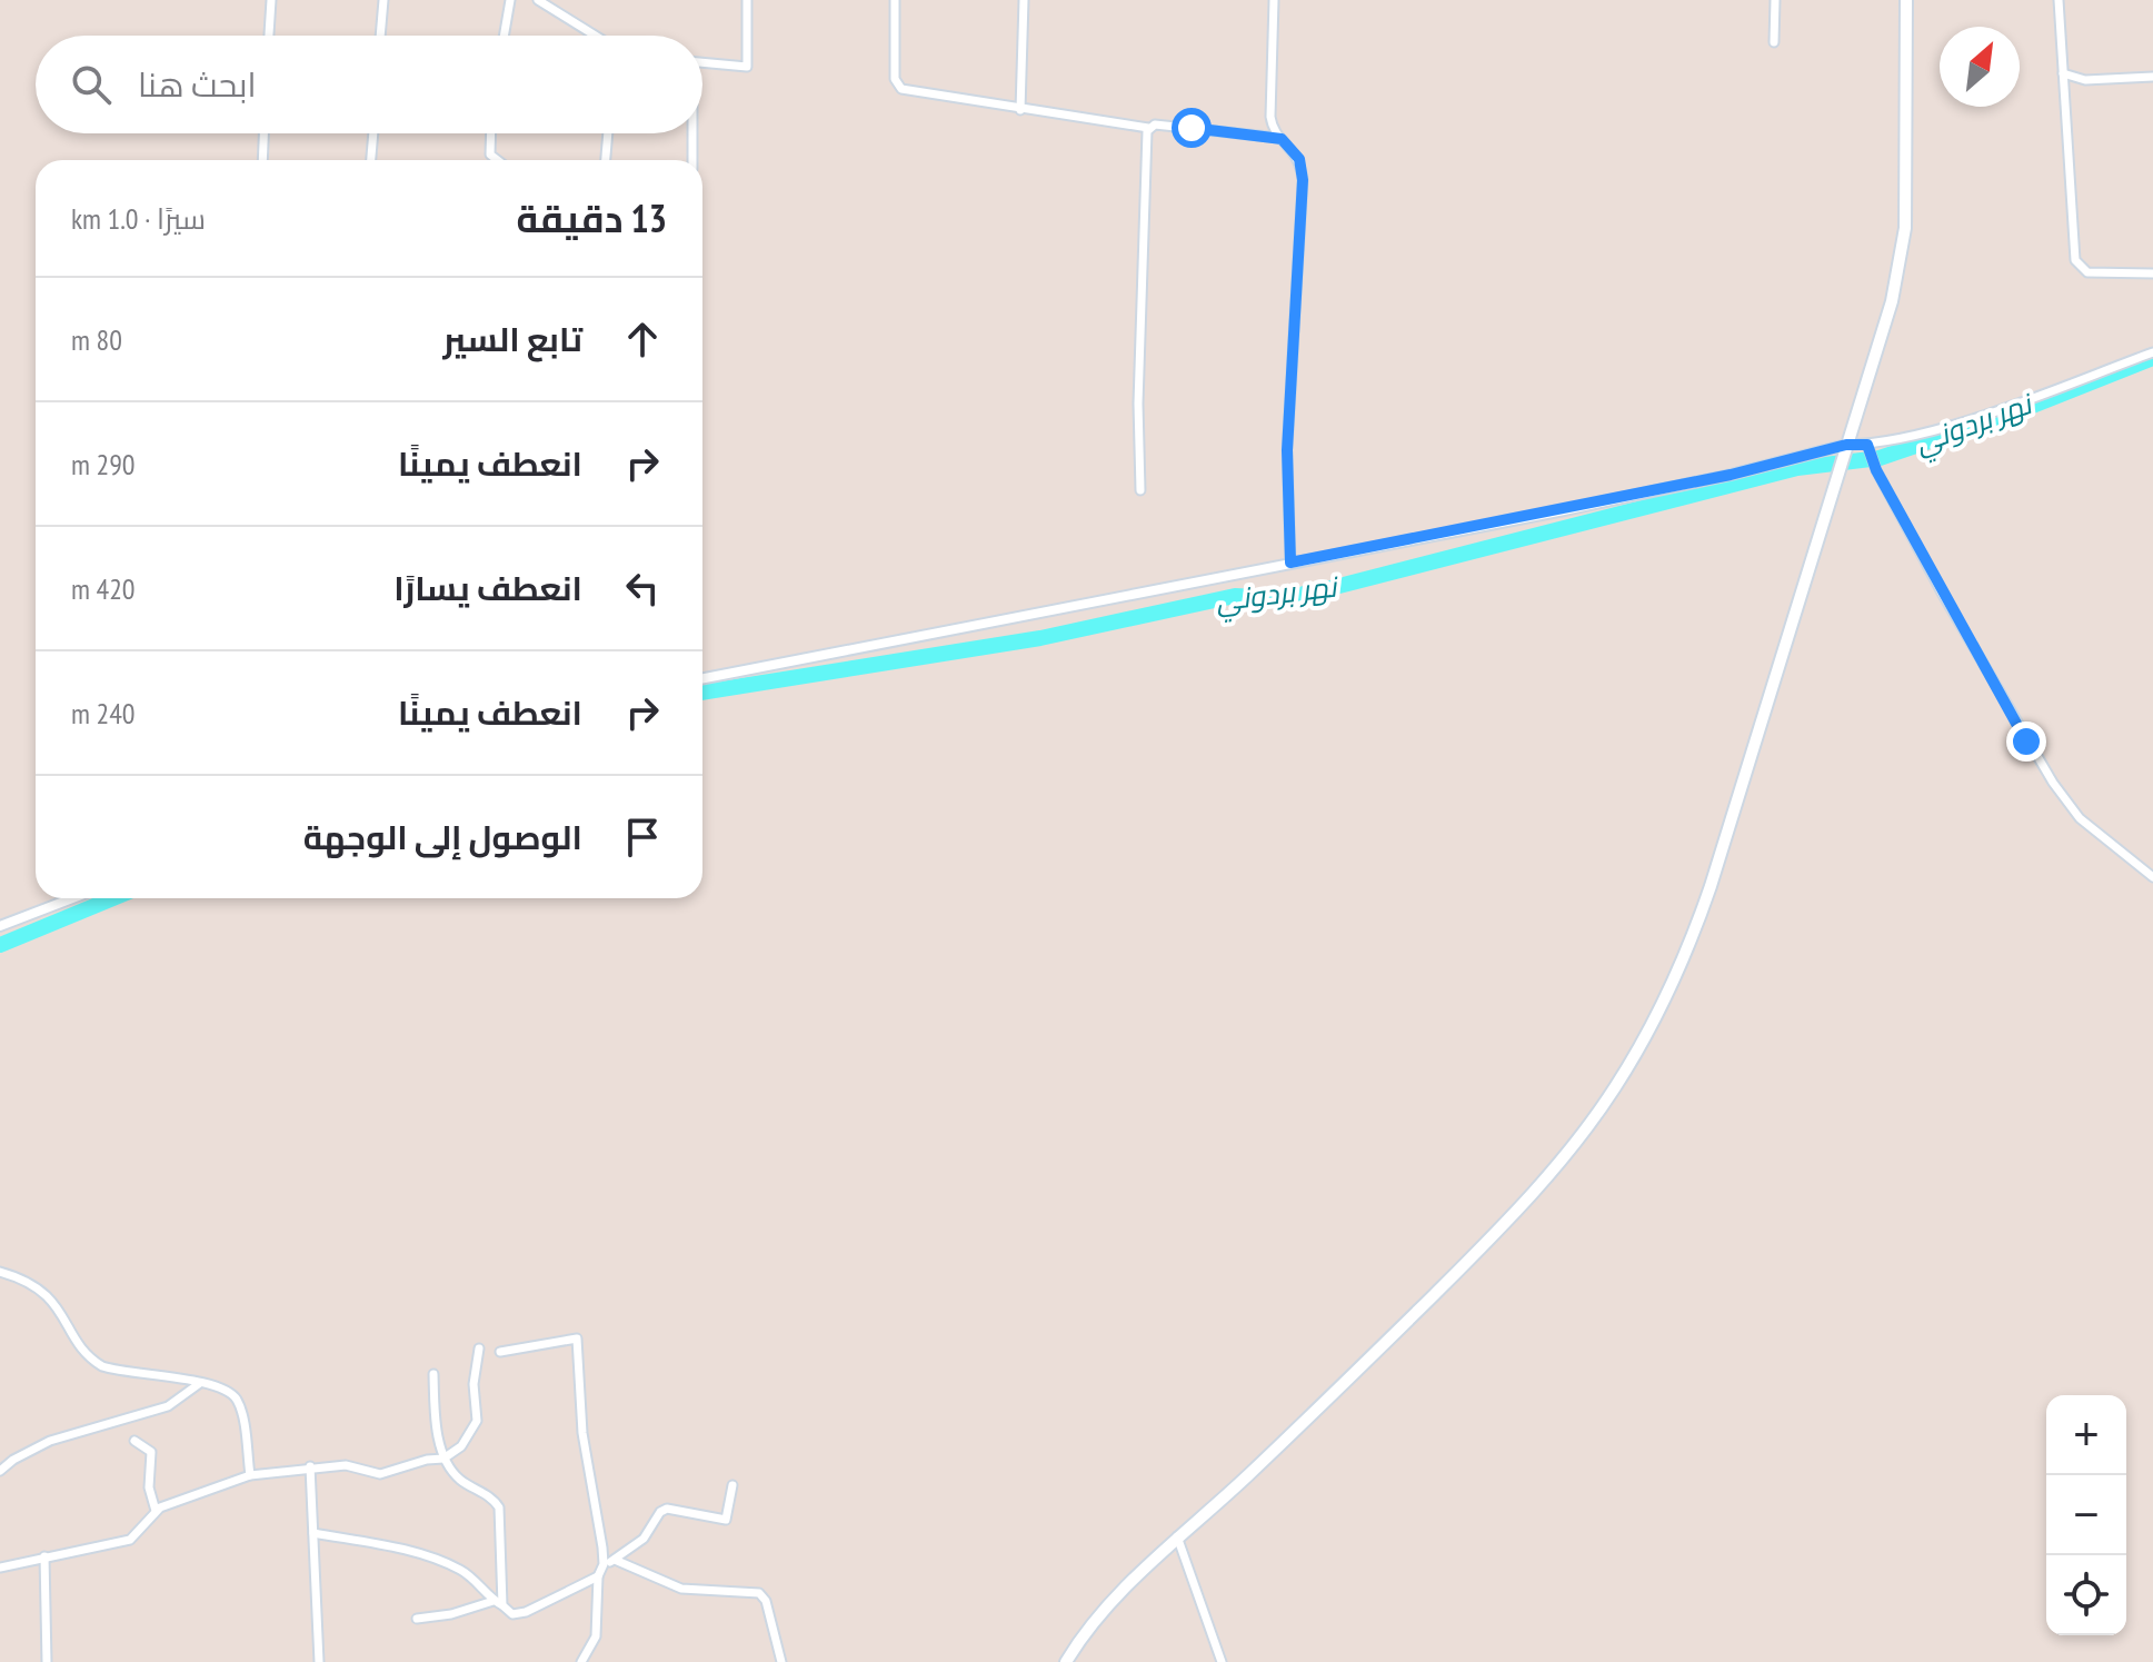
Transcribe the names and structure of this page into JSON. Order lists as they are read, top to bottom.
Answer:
{
  "water": ["نهر بردوني"],
  "north": "top right",
  "page": {
    "search": "ابحث هنا",
    "heading": ["13 دقيقة", "سيرًا · 1.0 km"],
    "list": [
      ["تابع السير", "80 m"],
      ["انعطف يمينًا", "290 m"],
      ["انعطف يسارًا", "420 m"],
      ["انعطف يمينًا", "240 m"],
      "الوصول إلى الوجهة"
    ],
    "map_buttons": ["+", "−"]
  }
}
